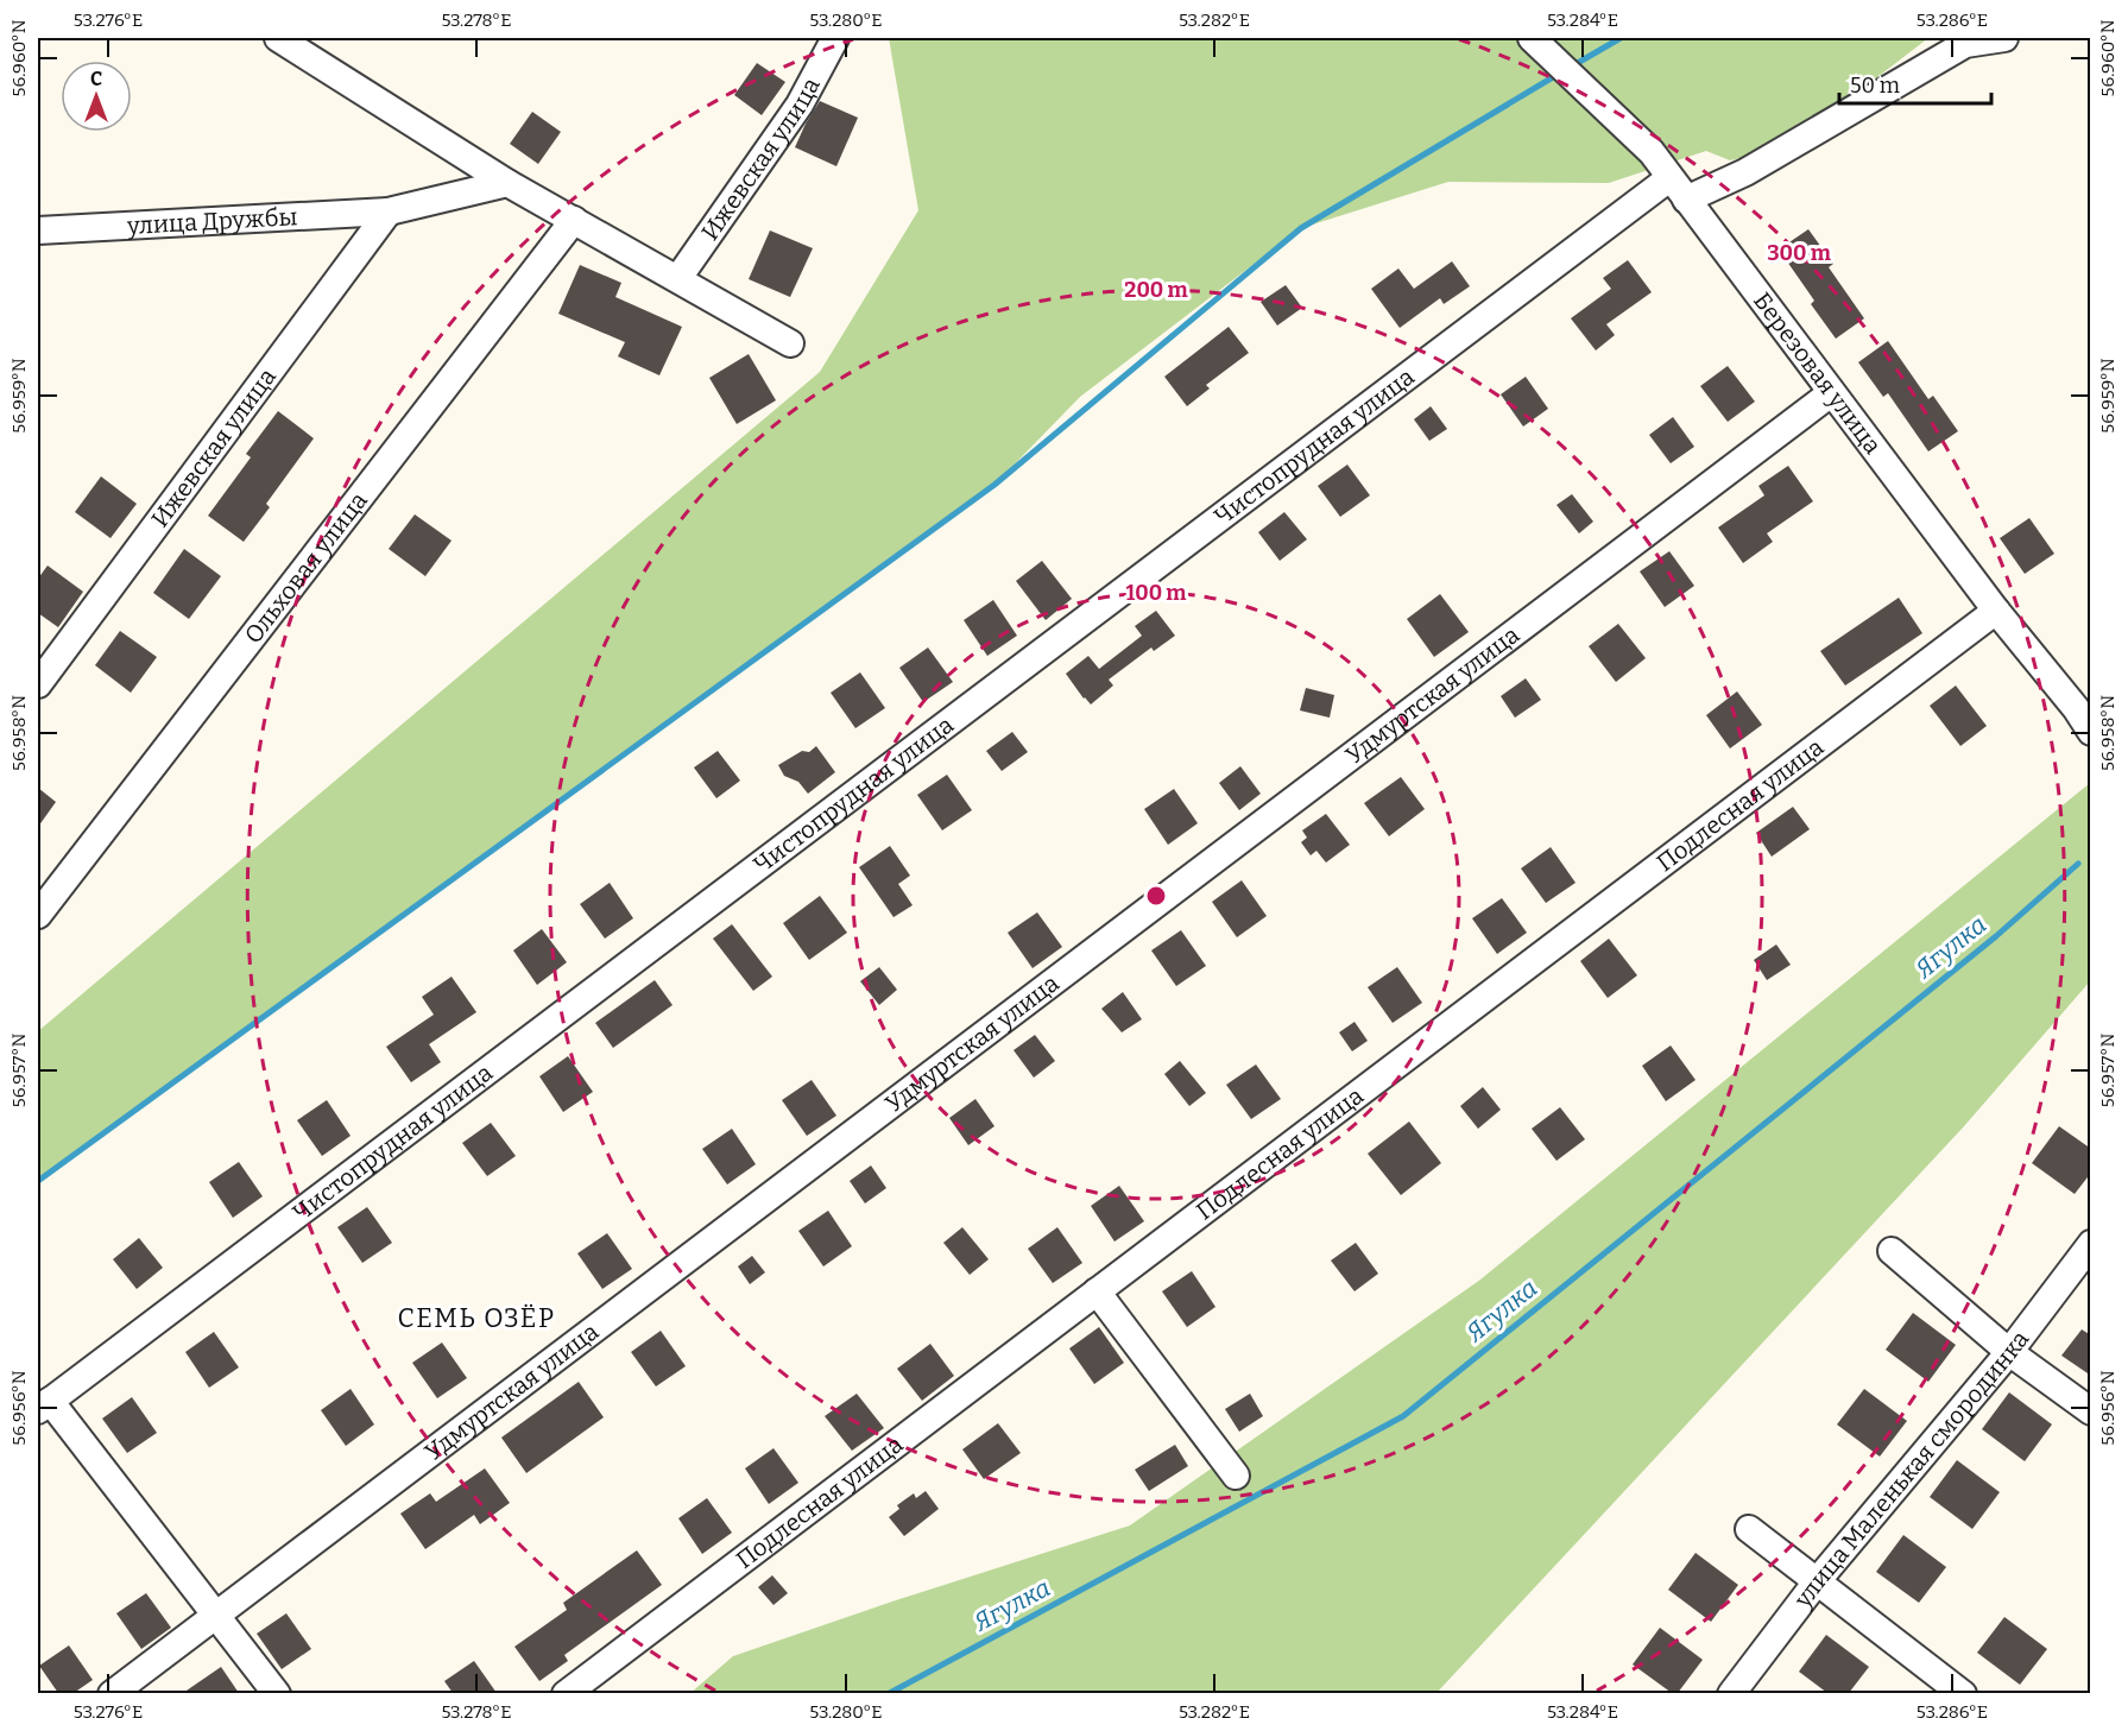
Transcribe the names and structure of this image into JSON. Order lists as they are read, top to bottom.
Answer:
{
  "streets": {
    "street": [
      "Ижевская улица",
      "улица Дружбы",
      "Березовая улица",
      "Чистопрудная улица",
      "Ольховая улица",
      "Удмуртская улица",
      "Подлесная улица",
      "улица Маленькая смородинка"
    ]
  },
  "crossings": [
    ["Ижевская улица", "улица Дружбы"],
    ["Березовая улица", "Чистопрудная улица"],
    ["Березовая улица", "Удмуртская улица"],
    ["Березовая улица", "Подлесная улица"]
  ],
  "districts": ["СЕМЬ ОЗЁР"],
  "water": ["Ягулка"],
  "scale_bar": "50 m",
  "north": "top",
  "coordinates": [
    "53.276°E",
    "53.278°E",
    "53.280°E",
    "53.282°E",
    "53.284°E",
    "53.286°E",
    "56.960°N",
    "56.959°N",
    "56.958°N",
    "56.957°N",
    "56.956°N"
  ],
  "rings": ["300 m", "200 m", "100 m"]
}
